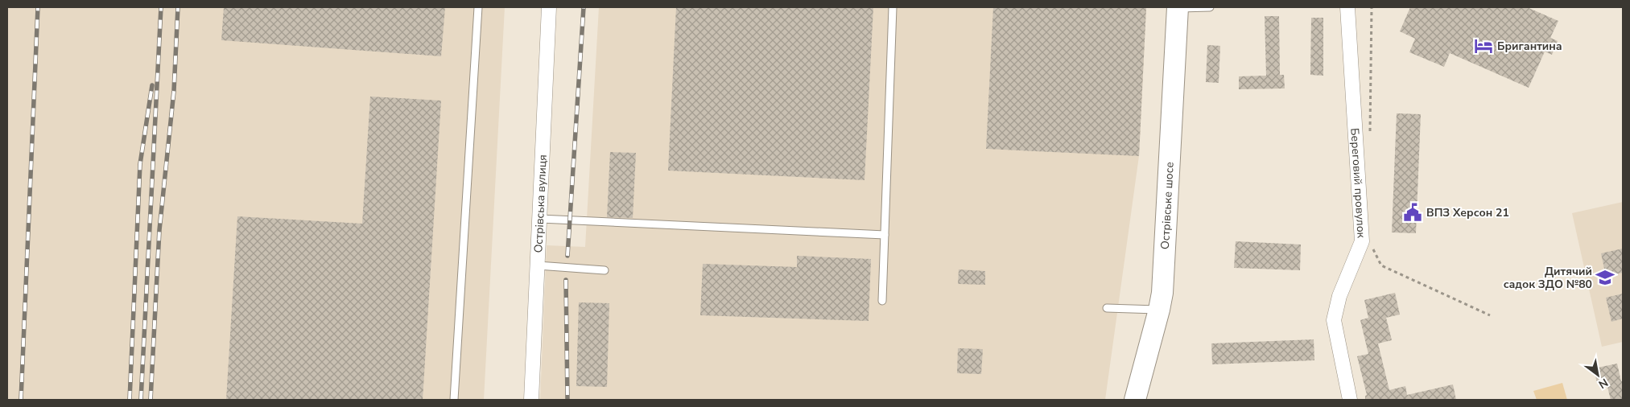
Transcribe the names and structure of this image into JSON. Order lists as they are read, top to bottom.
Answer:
{
  "streets": {
    "street": ["Береговий провулок", "Острівська вулиця", "Острівське шосе"]
  },
  "places": {
    "hotel": ["Бригантина"],
    "public building": ["ВПЗ Херсон 21"],
    "school or university": ["Дитячий садок ЗДО №80"]
  },
  "north": "bottom right"
}
